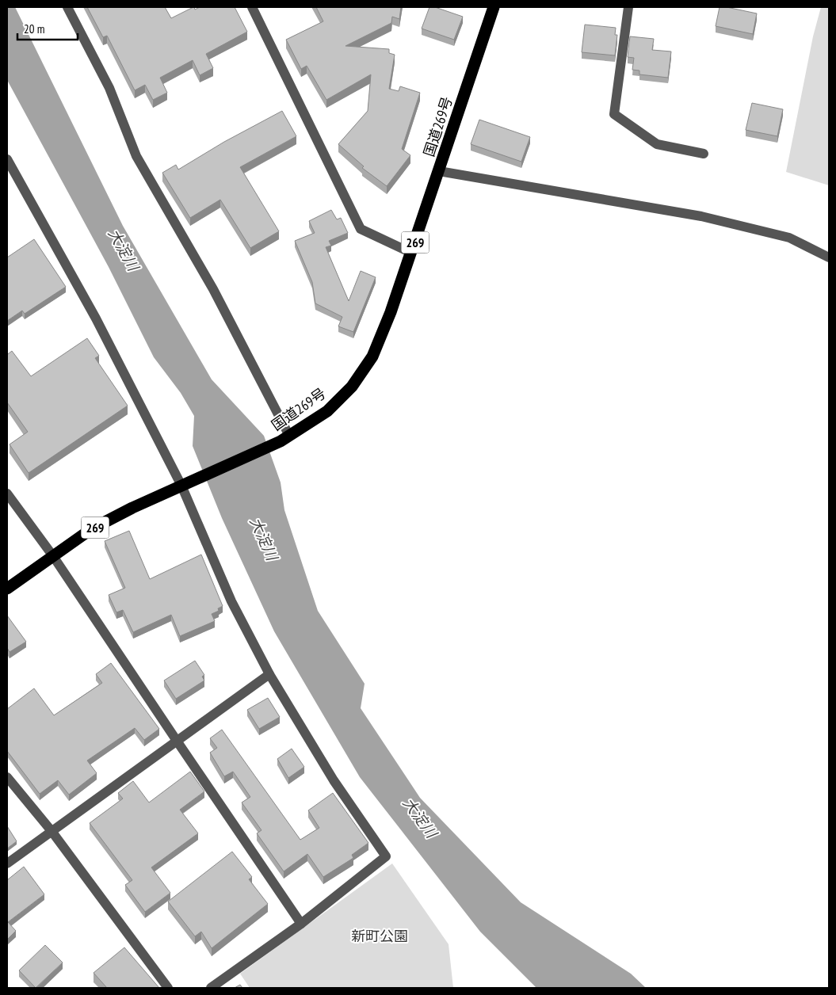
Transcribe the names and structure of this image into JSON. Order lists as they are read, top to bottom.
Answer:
{
  "streets": {
    "highway": ["国道269号", "269"]
  },
  "water": ["大淀川"],
  "parks": ["新町公園"],
  "scale_bar": "20 m"
}
